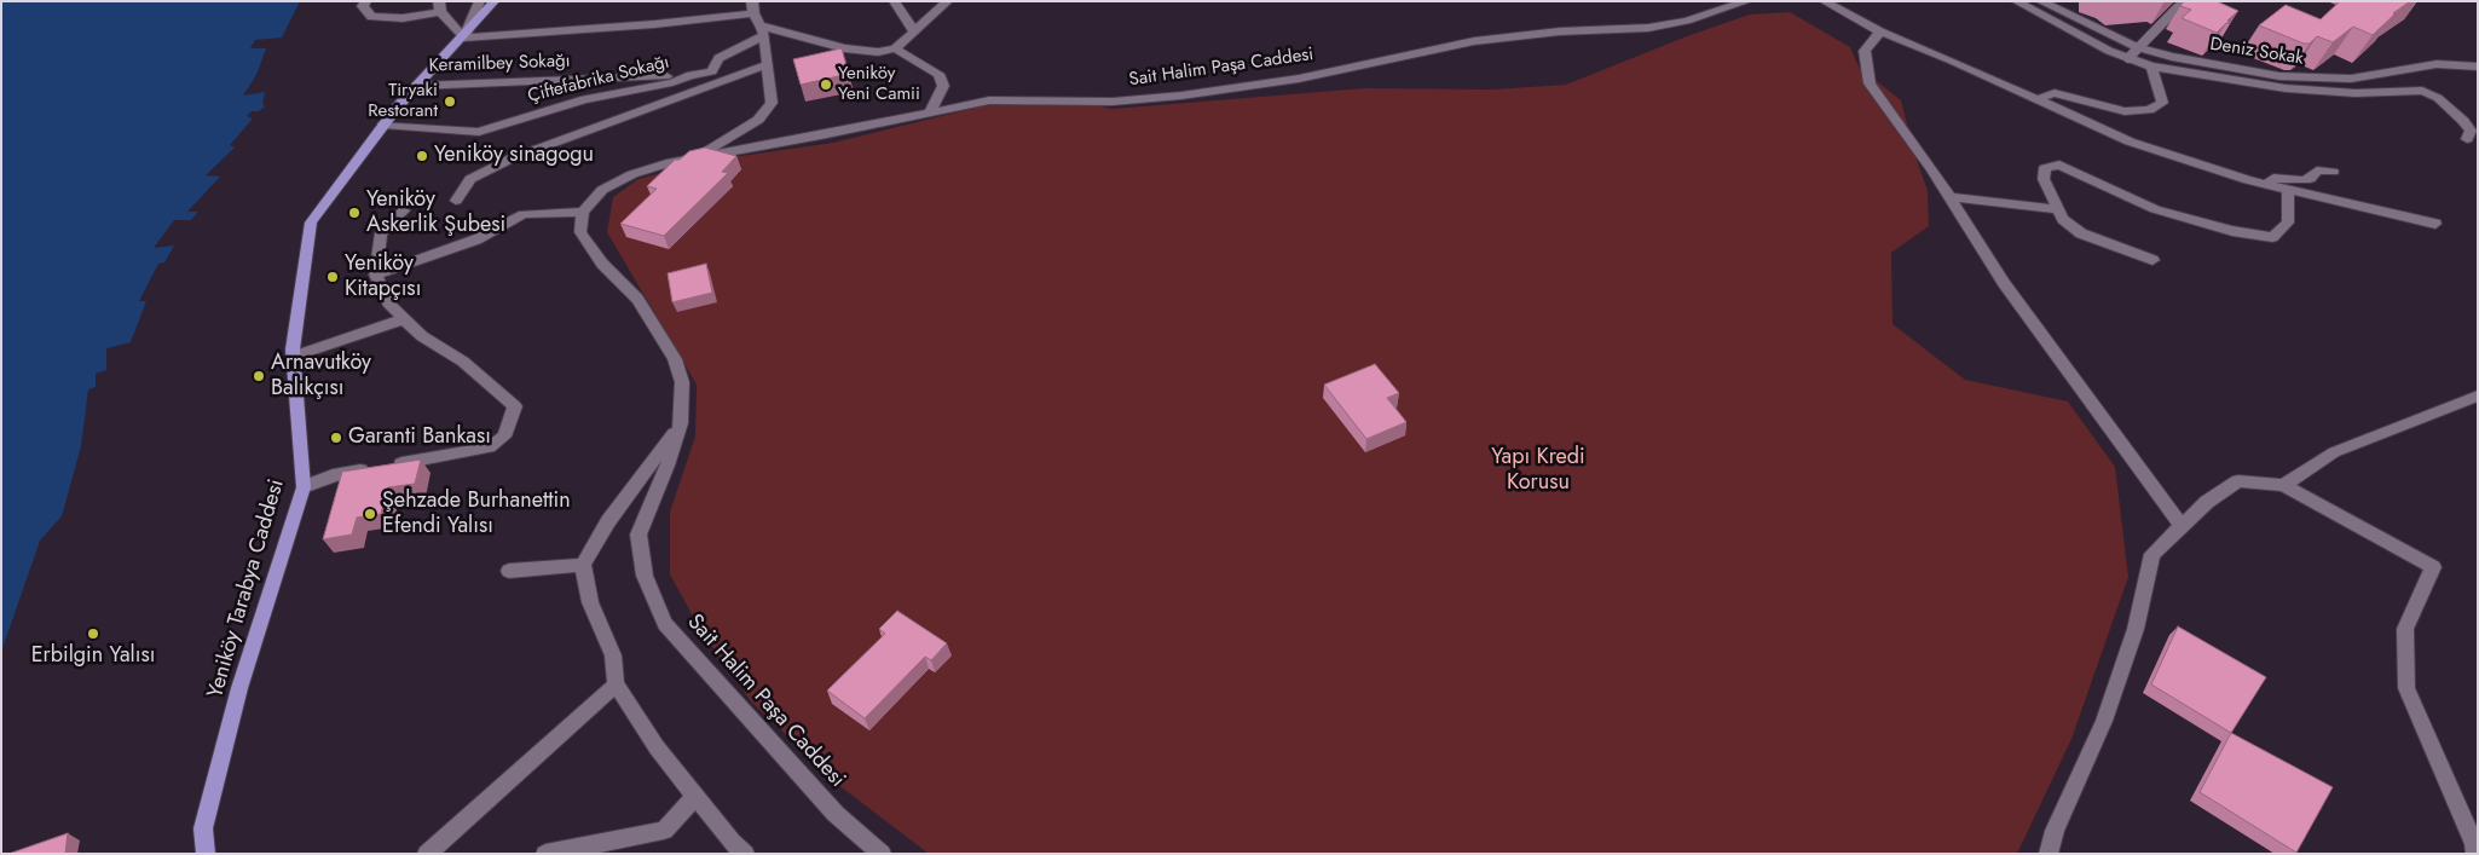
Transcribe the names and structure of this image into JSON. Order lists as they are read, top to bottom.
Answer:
{
  "streets": {
    "main road": ["Yeniköy Tarabya Caddesi"],
    "street": [
      "Deniz Sokak",
      "Keramilbey Sokağı",
      "Sait Halim Paşa Caddesi",
      "Çiftefabrika Sokağı"
    ]
  },
  "crossings": [
    ["Keramilbey Sokağı", "Çiftefabrika Sokağı"],
    ["Keramilbey Sokağı", "Yeniköy Tarabya Caddesi"],
    ["Çiftefabrika Sokağı", "Yeniköy Tarabya Caddesi"]
  ],
  "parks": ["Yapı Kredi Korusu"],
  "places": [
    "Yeniköy Yeni Camii",
    "Tiryaki Restorant",
    "Yeniköy sinagogu",
    "Yeniköy Askerlik Şubesi",
    "Yeniköy Kitapçısı",
    "Arnavutköy Balıkçısı",
    "Garanti Bankası",
    "Şehzade Burhanettin Efendi Yalısı",
    "Erbilgin Yalısı"
  ]
}
